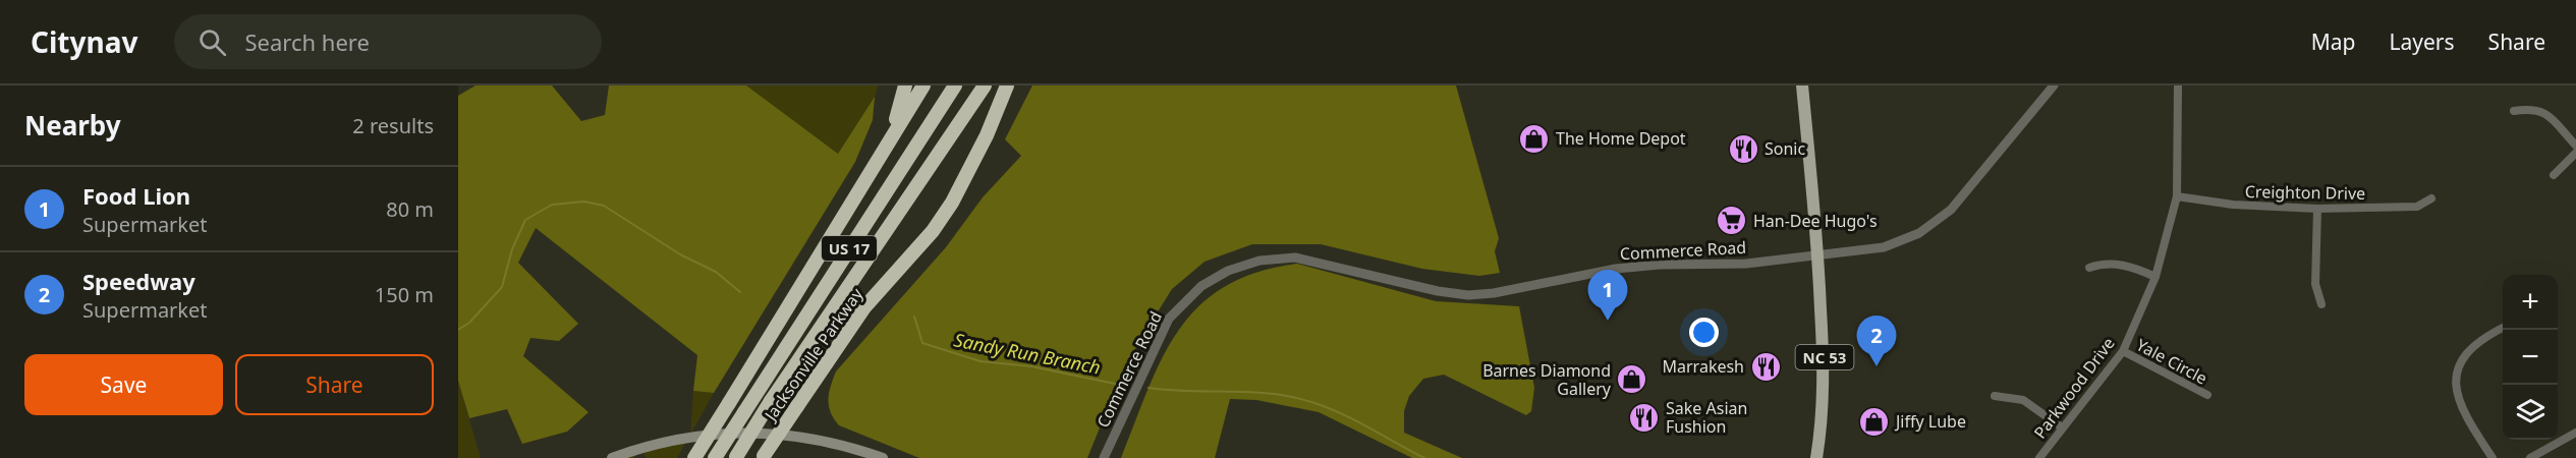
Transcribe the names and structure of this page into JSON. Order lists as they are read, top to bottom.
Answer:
{
  "streets": {
    "highway": ["US 17", "Jacksonville Parkway"],
    "main road": ["NC 53"],
    "street": [
      "Creighton Drive",
      "Commerce Road",
      "Yale Circle",
      "Parkwood Drive"
    ]
  },
  "crossings": [
    ["Creighton Drive", "Parkwood Drive"],
    ["Commerce Road", "NC 53"],
    ["Yale Circle", "Parkwood Drive"]
  ],
  "water": ["Sandy Run Branch"],
  "places": {
    "shop": ["The Home Depot", "Barnes Diamond Gallery", "Jiffy Lube"],
    "restaurant": ["Sonic", "Marrakesh", "Sake Asian Fushion"],
    "supermarket": ["Han-Dee Hugo's"]
  },
  "page": {
    "header": "Citynav",
    "search": "Search here",
    "nav": ["Map", "Layers", "Share"],
    "heading": ["Nearby", "2 results"],
    "list": [
      {
        "mark": "1",
        "name": "Food Lion",
        "note": "Supermarket",
        "value": "80 m"
      },
      {
        "mark": "2",
        "name": "Speedway",
        "note": "Supermarket",
        "value": "150 m"
      }
    ],
    "pins": ["1", "2"],
    "map_buttons": ["+", "−"],
    "buttons": ["Save", "Share"]
  }
}
